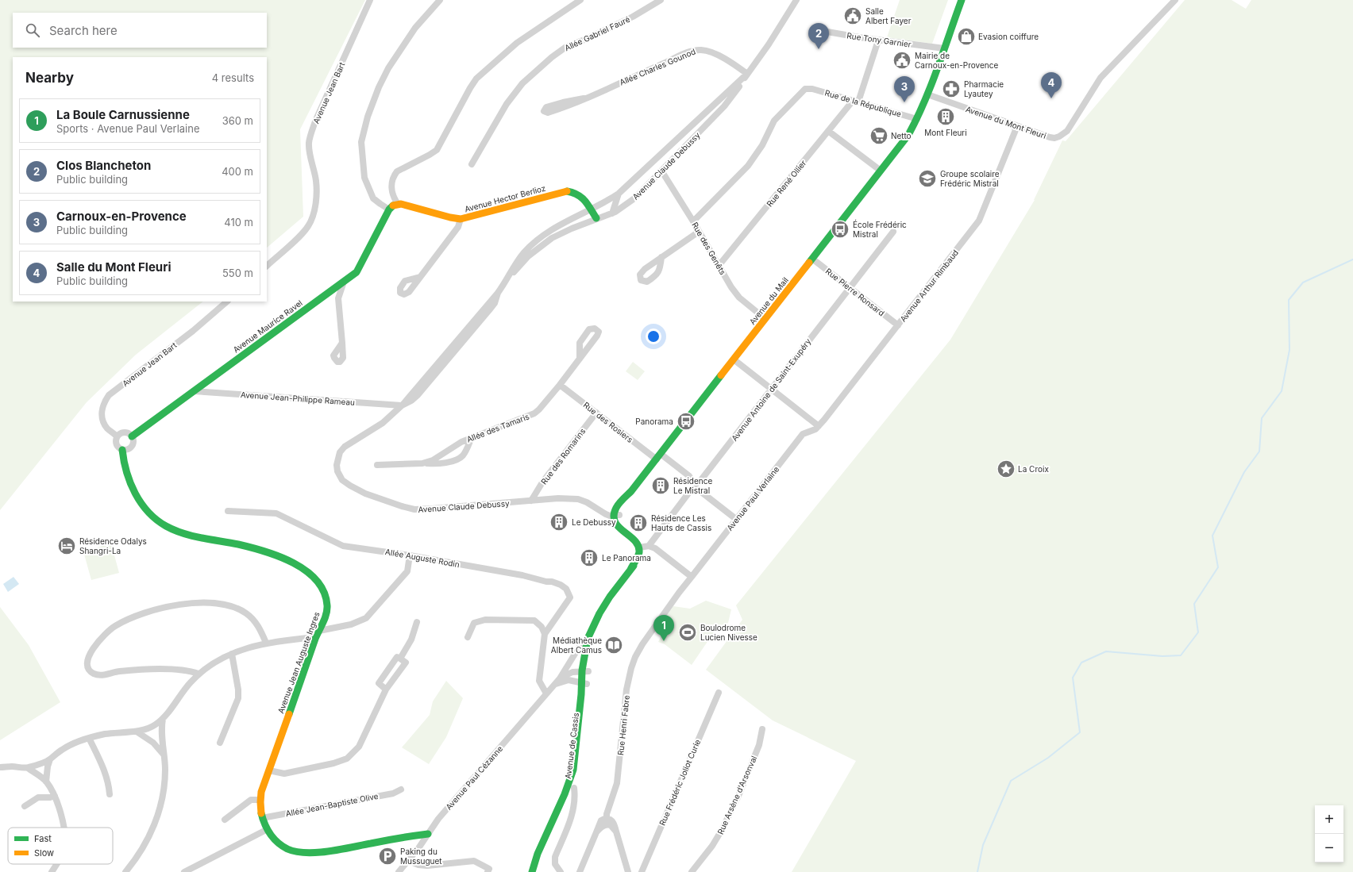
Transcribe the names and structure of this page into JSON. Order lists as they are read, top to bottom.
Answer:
{
  "streets": {
    "main road": [
      "Avenue Hector Berlioz",
      "Avenue du Mail",
      "Avenue Maurice Ravel",
      "Avenue Jean Auguste Ingres",
      "Avenue de Cassis"
    ],
    "street": [
      "Allée Gabriel Fauré",
      "Rue Tony Garnier",
      "Allée Charles Gounod",
      "Avenue Jean Bart",
      "Rue de la République",
      "Avenue du Mont Fleuri",
      "Avenue Claude Debussy",
      "Rue René Ollier",
      "Rue des Genêts",
      "Avenue Arthur Rimbaud",
      "Rue Pierre Ronsard",
      "Avenue Antoine de Saint-Exupéry",
      "Avenue Jean-Philippe Rameau",
      "Rue des Rosiers",
      "Allée des Tamaris",
      "Rue des Romarins",
      "Avenue Paul Verlaine",
      "Allée Auguste Rodin",
      "Rue Henri Fabre",
      "Avenue Paul Cézanne",
      "Rue Frédéric Joliot Curie",
      "Rue Arsène d'Arsonval",
      "Allée Jean-Baptiste Olive"
    ]
  },
  "crossings": [
    ["Rue Tony Garnier", "Avenue du Mail"],
    ["Allée Charles Gounod", "Avenue Claude Debussy"],
    ["Avenue Jean Bart", "Avenue Maurice Ravel"],
    ["Avenue Jean Bart", "Avenue Jean Auguste Ingres"],
    ["Rue de la République", "Rue René Ollier"],
    ["Rue de la République", "Rue des Genêts"],
    ["Rue de la République", "Avenue du Mail"],
    ["Avenue du Mont Fleuri", "Avenue Arthur Rimbaud"],
    ["Avenue du Mont Fleuri", "Avenue du Mail"],
    ["Avenue Claude Debussy", "Avenue Hector Berlioz"],
    ["Avenue Claude Debussy", "Rue des Genêts"],
    ["Avenue Claude Debussy", "Avenue du Mail"],
    ["Avenue Claude Debussy", "Avenue Jean-Philippe Rameau"],
    ["Avenue Claude Debussy", "Rue des Romarins"],
    ["Rue René Ollier", "Rue des Genêts"],
    ["Rue des Genêts", "Avenue du Mail"],
    ["Avenue Arthur Rimbaud", "Rue Pierre Ronsard"],
    ["Avenue Arthur Rimbaud", "Avenue Paul Verlaine"],
    ["Rue Pierre Ronsard", "Avenue du Mail"],
    ["Rue Pierre Ronsard", "Avenue Antoine de Saint-Exupéry"],
    ["Avenue du Mail", "Rue des Rosiers"],
    ["Avenue Maurice Ravel", "Avenue Jean-Philippe Rameau"],
    ["Avenue Maurice Ravel", "Avenue Jean Auguste Ingres"],
    ["Avenue Antoine de Saint-Exupéry", "Rue des Rosiers"],
    ["Avenue Antoine de Saint-Exupéry", "Avenue de Cassis"],
    ["Rue des Rosiers", "Allée des Tamaris"],
    ["Rue des Rosiers", "Rue des Romarins"],
    ["Rue des Rosiers", "Avenue Paul Verlaine"],
    ["Avenue Paul Verlaine", "Rue Henri Fabre"],
    ["Avenue Jean Auguste Ingres", "Avenue Paul Cézanne"],
    ["Avenue Jean Auguste Ingres", "Allée Jean-Baptiste Olive"],
    ["Avenue de Cassis", "Avenue Paul Cézanne"]
  ],
  "places": {
    "public building": ["Salle Albert Fayer", "Mairie de Carnoux-en-Provence"],
    "shop": ["Evasion coiffure"],
    "pharmacy": ["Pharmacie Lyautey"],
    "building": [
      "Mont Fleuri",
      "Résidence Le Mistral",
      "Le Debussy",
      "Résidence Les Hauts de Cassis",
      "Le Panorama"
    ],
    "supermarket": ["Netto"],
    "school or university": ["Groupe scolaire Frédéric Mistral"],
    "bus stop": ["École Frédéric Mistral", "Panorama"],
    "place": ["La Croix"],
    "hotel": ["Résidence Odalys Shangri-La"],
    "sports": ["Boulodrome Lucien Nivesse"],
    "library": ["Médiathèque Albert Camus"],
    "parking": ["Paking du Mussuguet"]
  },
  "legend": ["Fast", "Slow"],
  "page": {
    "search": "Search here",
    "pins": [
      "2",
      "4",
      "3",
      "1"
    ],
    "heading": ["Nearby", "4 results"],
    "list": [
      {
        "mark": "1",
        "name": "La Boule Carnussienne",
        "note": "Sports · Avenue Paul Verlaine",
        "value": "360 m"
      },
      {
        "mark": "2",
        "name": "Clos Blancheton",
        "note": "Public building",
        "value": "400 m"
      },
      {
        "mark": "3",
        "name": "Carnoux-en-Provence",
        "note": "Public building",
        "value": "410 m"
      },
      {
        "mark": "4",
        "name": "Salle du Mont Fleuri",
        "note": "Public building",
        "value": "550 m"
      }
    ],
    "map_buttons": ["+", "−"]
  }
}
